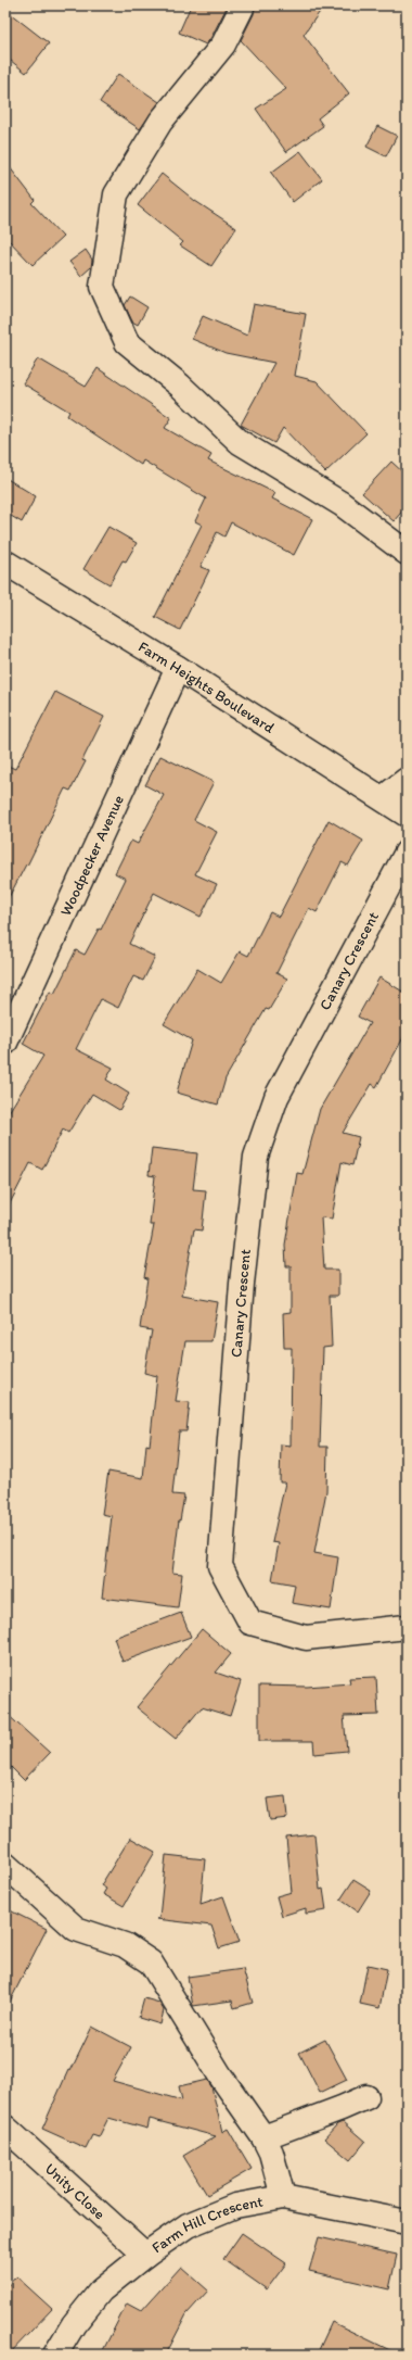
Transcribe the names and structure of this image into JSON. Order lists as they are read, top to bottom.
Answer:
{
  "streets": {
    "street": [
      "Farm Heights Boulevard",
      "Woodpecker Avenue",
      "Canary Crescent",
      "Unity Close",
      "Farm Hill Crescent"
    ]
  },
  "crossings": [
    ["Farm Heights Boulevard", "Woodpecker Avenue"],
    ["Unity Close", "Farm Hill Crescent"]
  ]
}
